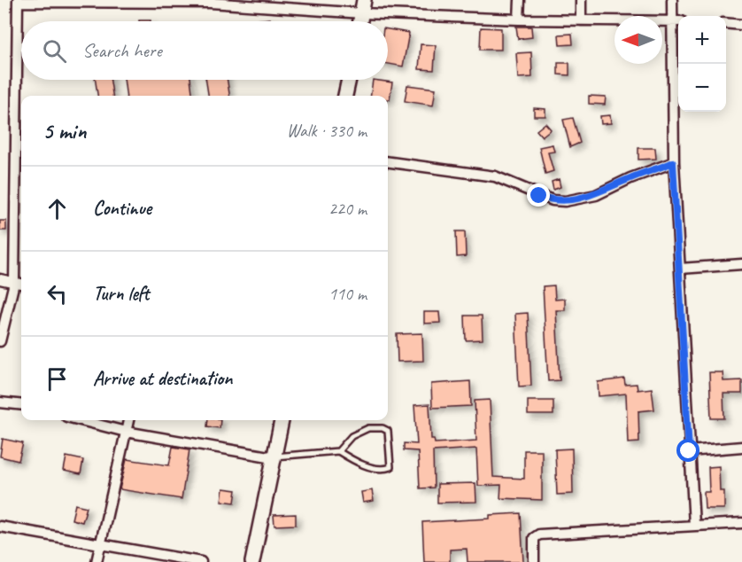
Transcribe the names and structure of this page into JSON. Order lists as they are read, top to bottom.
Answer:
{
  "north": "left",
  "page": {
    "map_buttons": ["+", "−"],
    "search": "Search here",
    "heading": ["5 min", "Walk · 330 m"],
    "list": [
      ["Continue", "220 m"],
      ["Turn left", "110 m"],
      "Arrive at destination"
    ]
  }
}
